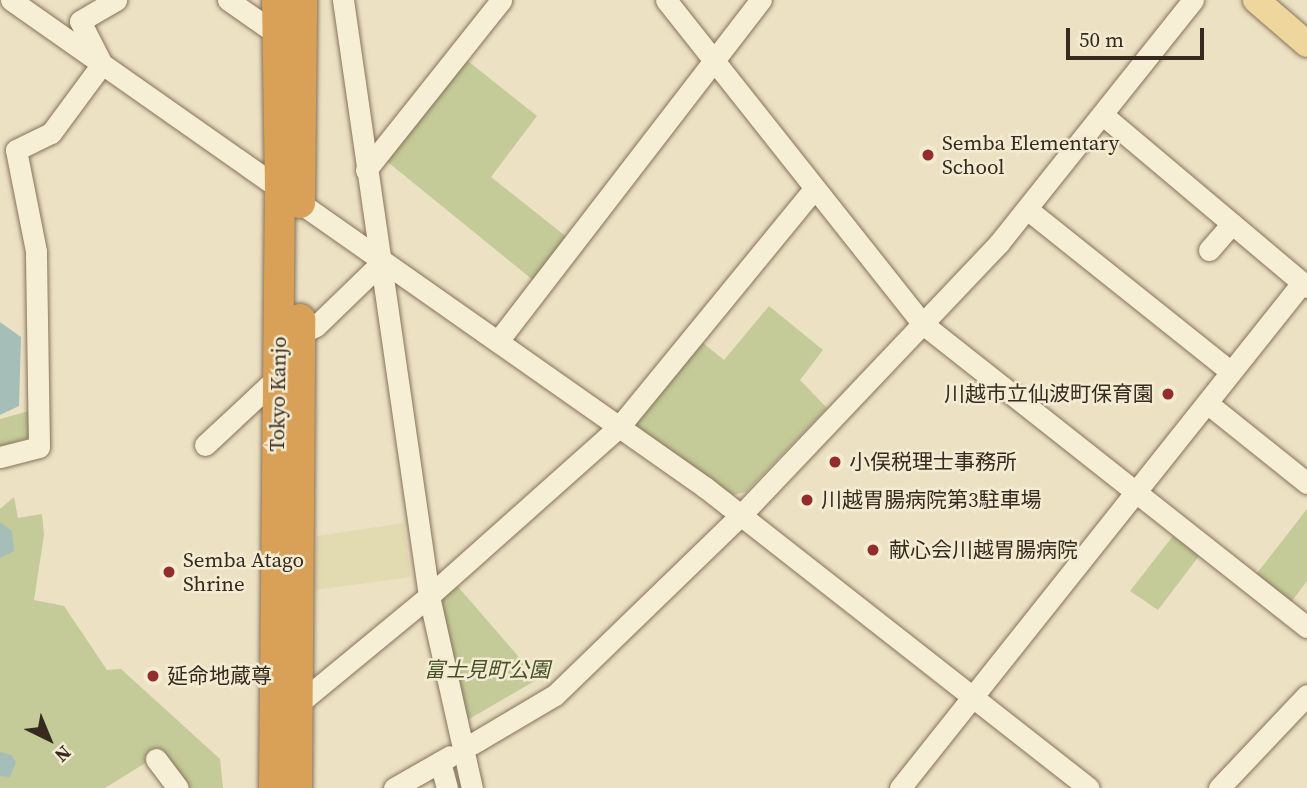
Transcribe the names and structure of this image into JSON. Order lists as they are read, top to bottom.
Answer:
{
  "streets": {
    "highway": ["Tokyo Kanjo"]
  },
  "parks": ["富士見町公園"],
  "places": [
    "Semba Elementary School",
    "川越市立仙波町保育園",
    "小俣税理士事務所",
    "川越胃腸病院第3駐車場",
    "献心会川越胃腸病院",
    "Semba Atago Shrine",
    "延命地蔵尊"
  ],
  "scale_bar": "50 m",
  "north": "bottom right"
}
